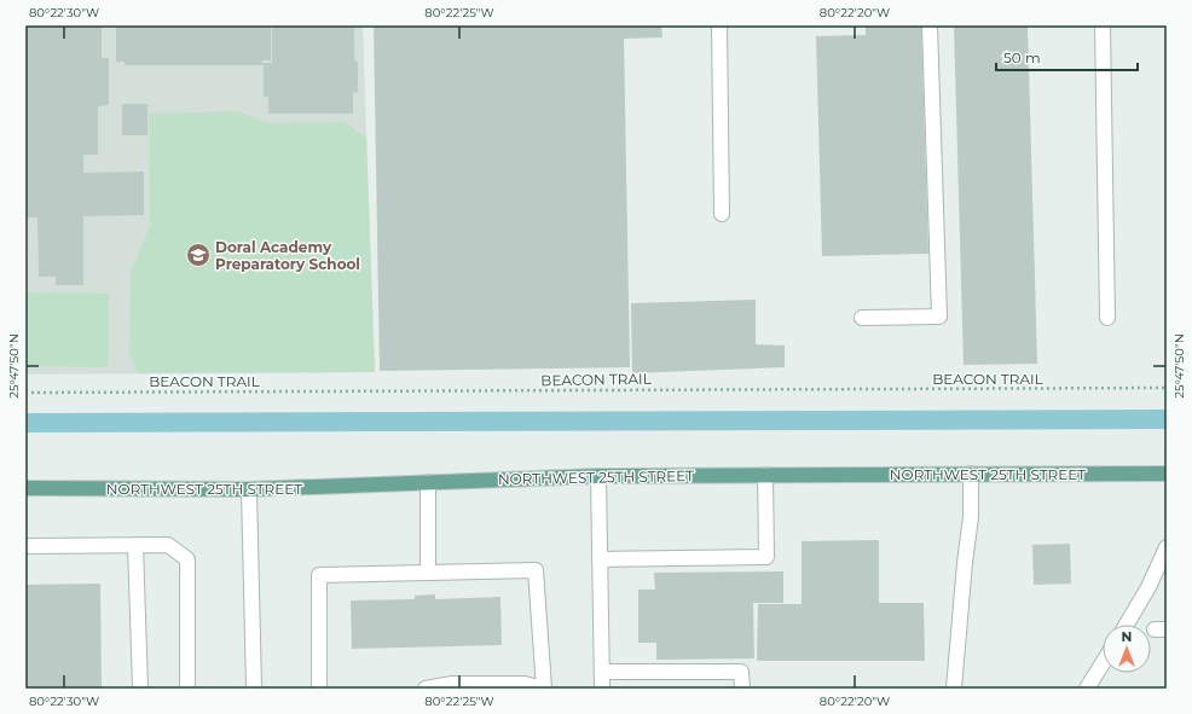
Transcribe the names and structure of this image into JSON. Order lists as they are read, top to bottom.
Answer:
{
  "streets": {
    "main road": ["NORTHWEST 25TH STREET"],
    "path": ["BEACON TRAIL"]
  },
  "places": {
    "school or university": ["Doral Academy Preparatory School"]
  },
  "scale_bar": "50 m",
  "north": "top",
  "coordinates": [
    "80°22'30\"W",
    "80°22'25\"W",
    "80°22'20\"W",
    "25°47'50\"N"
  ]
}
